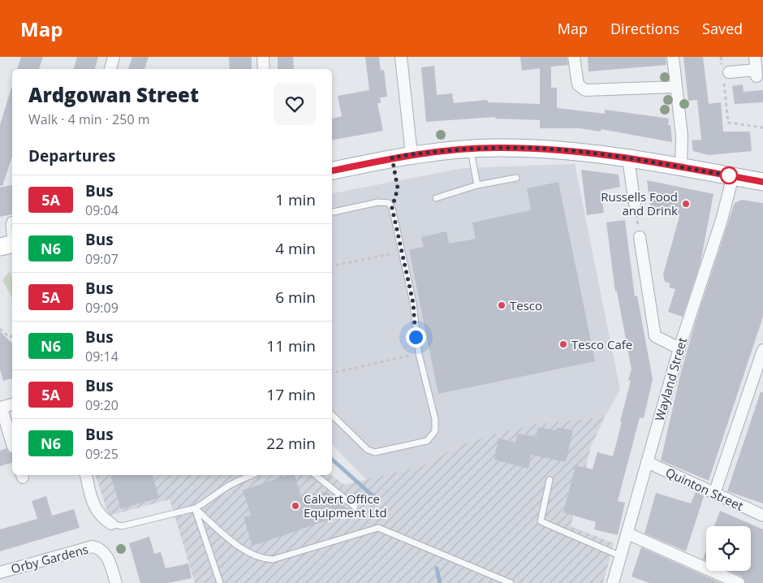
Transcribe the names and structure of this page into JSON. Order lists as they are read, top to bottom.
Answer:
{
  "streets": {
    "street": ["Wayland Street", "Quinton Street", "Orby Gardens"]
  },
  "crossings": [
    ["Wayland Street", "Quinton Street"]
  ],
  "places": [
    "Russells Food and Drink",
    "Tesco",
    "Tesco Cafe",
    "Calvert Office Equipment Ltd"
  ],
  "lines": ["bus line 5A"],
  "page": {
    "header": "Map",
    "nav": ["Map", "Directions", "Saved"],
    "heading": [
      ["Ardgowan Street", "Walk · 4 min · 250 m"],
      "Departures"
    ],
    "list": [
      {
        "mark": "5A",
        "name": "Bus",
        "note": "09:04",
        "value": "1 min"
      },
      {
        "mark": "N6",
        "name": "Bus",
        "note": "09:07",
        "value": "4 min"
      },
      {
        "mark": "5A",
        "name": "Bus",
        "note": "09:09",
        "value": "6 min"
      },
      {
        "mark": "N6",
        "name": "Bus",
        "note": "09:14",
        "value": "11 min"
      },
      {
        "mark": "5A",
        "name": "Bus",
        "note": "09:20",
        "value": "17 min"
      },
      {
        "mark": "N6",
        "name": "Bus",
        "note": "09:25",
        "value": "22 min"
      }
    ]
  }
}
